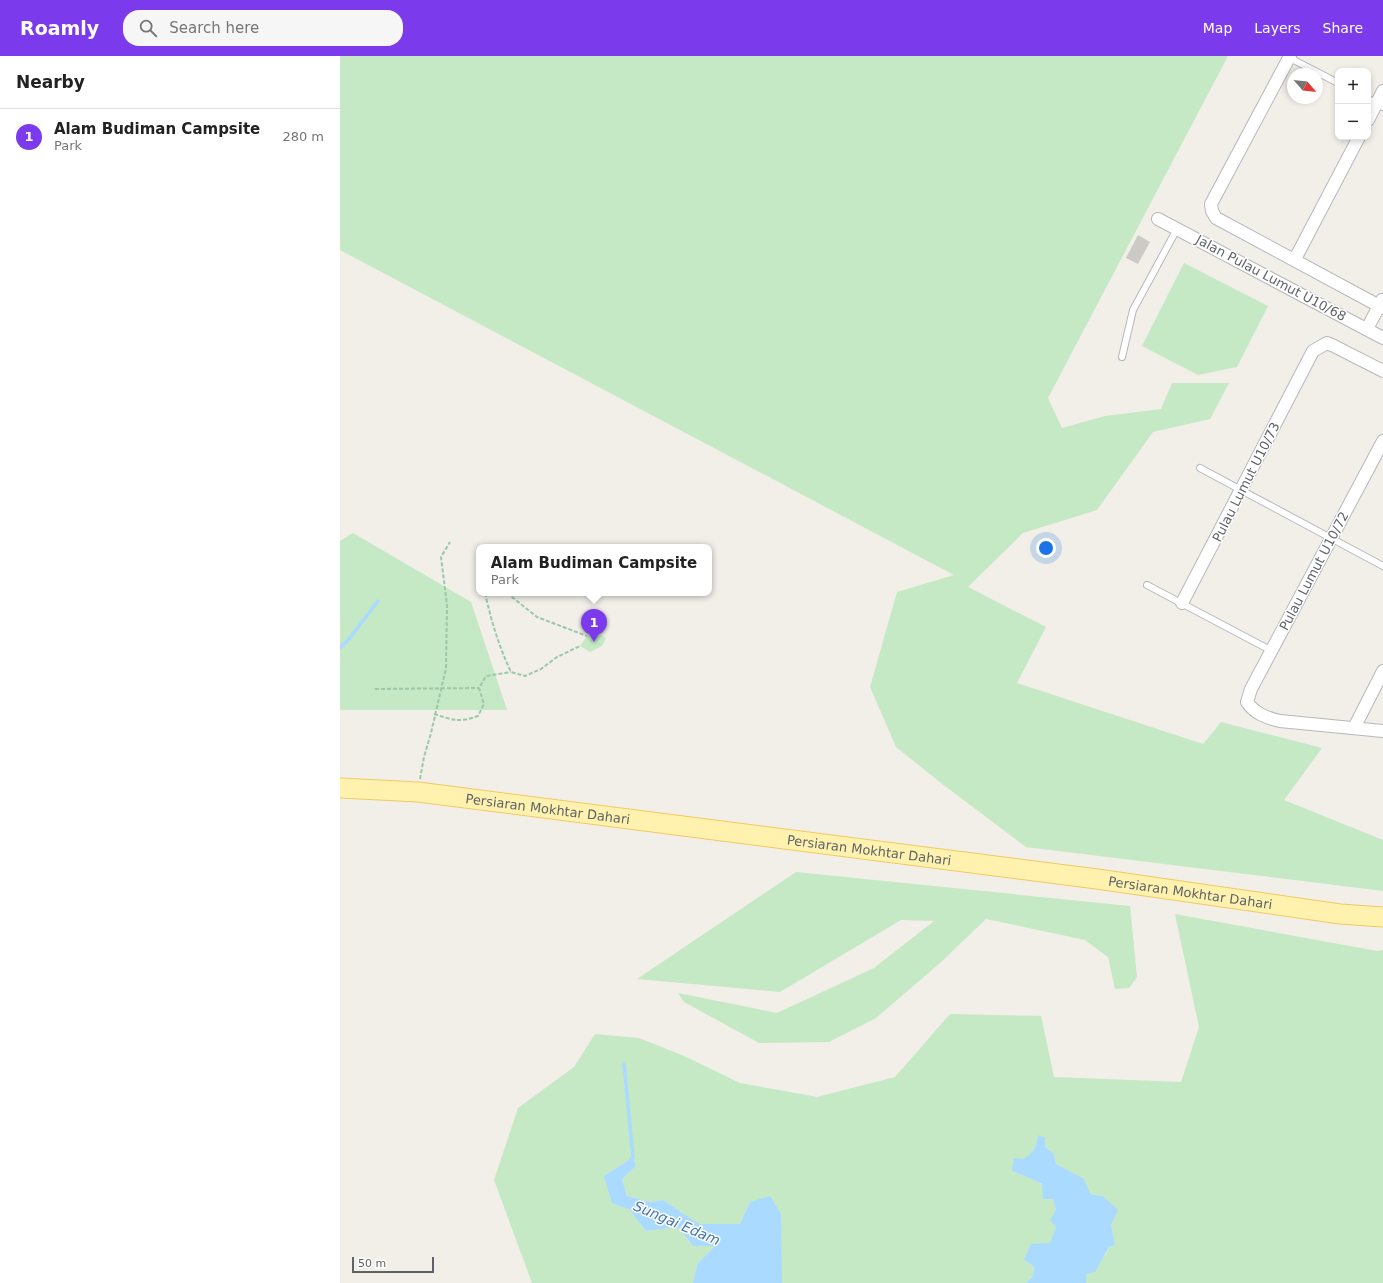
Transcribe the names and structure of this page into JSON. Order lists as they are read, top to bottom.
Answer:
{
  "streets": {
    "main road": ["Persiaran Mokhtar Dahari"],
    "street": ["Jalan Pulau Lumut U10/68", "Pulau Lumut U10/73", "Pulau Lumut U10/72"]
  },
  "water": ["Sungai Edam"],
  "scale_bar": "50 m",
  "north": "bottom right",
  "page": {
    "header": "Roamly",
    "search": "Search here",
    "nav": ["Map", "Layers", "Share"],
    "heading": "Nearby",
    "map_buttons": ["+", "−"],
    "list": [
      {
        "mark": "1",
        "name": "Alam Budiman Campsite",
        "note": "Park",
        "value": "280 m"
      }
    ],
    "popup": ["Alam Budiman Campsite", "Park"],
    "pins": "1",
    "scale": "50 m"
  }
}
